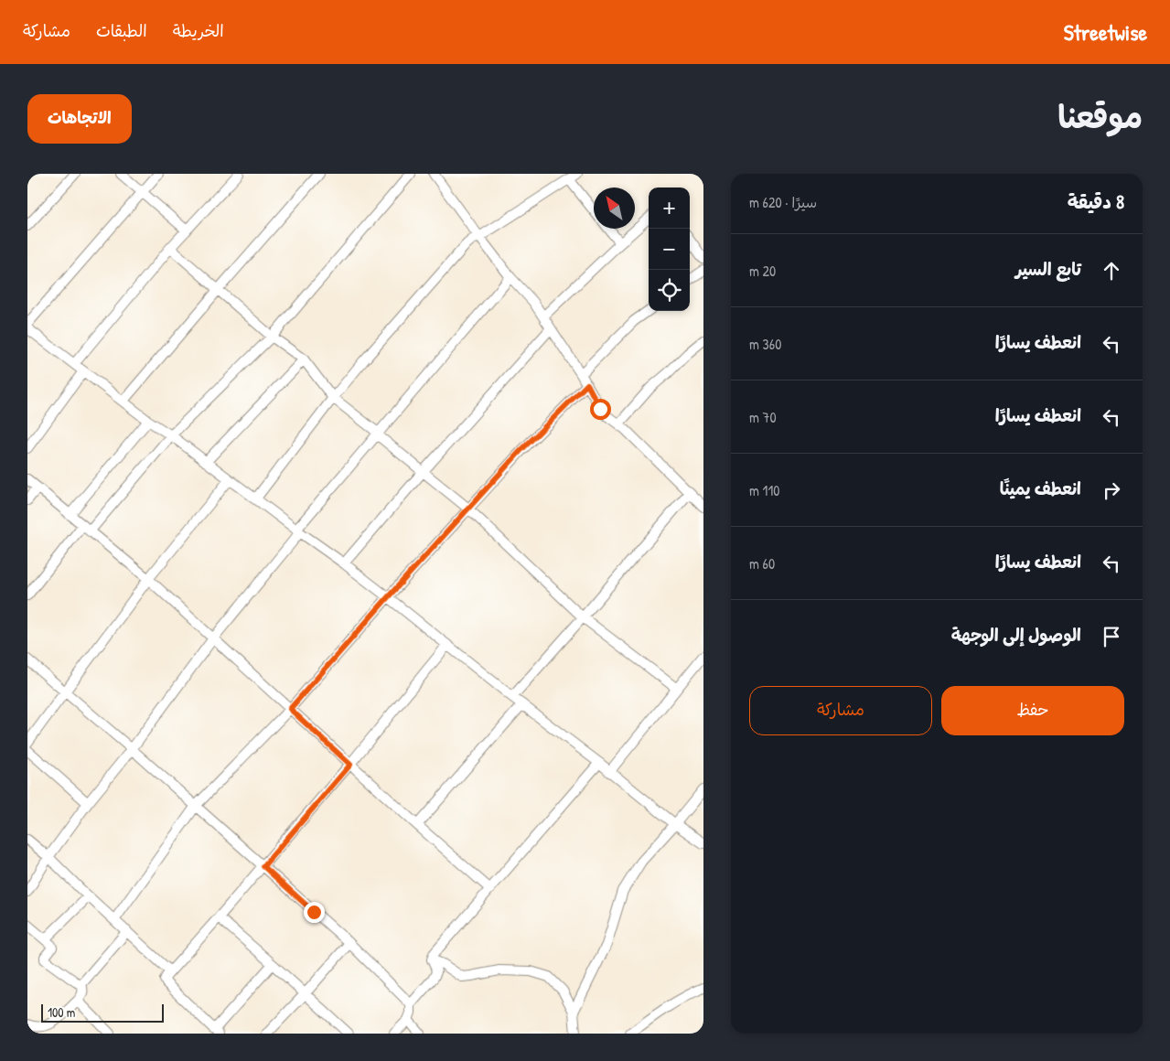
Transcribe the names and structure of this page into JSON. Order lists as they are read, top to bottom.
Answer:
{
  "scale_bar": "100 m",
  "north": "top left",
  "page": {
    "header": "Streetwise",
    "nav": ["الخريطة", "الطبقات", "مشاركة"],
    "title": "موقعنا",
    "buttons": [
      "الاتجاهات",
      ["حفظ", "مشاركة"]
    ],
    "heading": ["8 دقيقة", "سيرًا · 620 m"],
    "map_buttons": ["+", "−"],
    "list": [
      ["تابع السير", "20 m"],
      ["انعطف يسارًا", "360 m"],
      ["انعطف يسارًا", "70 m"],
      ["انعطف يمينًا", "110 m"],
      ["انعطف يسارًا", "60 m"],
      "الوصول إلى الوجهة"
    ],
    "scale": "100 m"
  }
}
